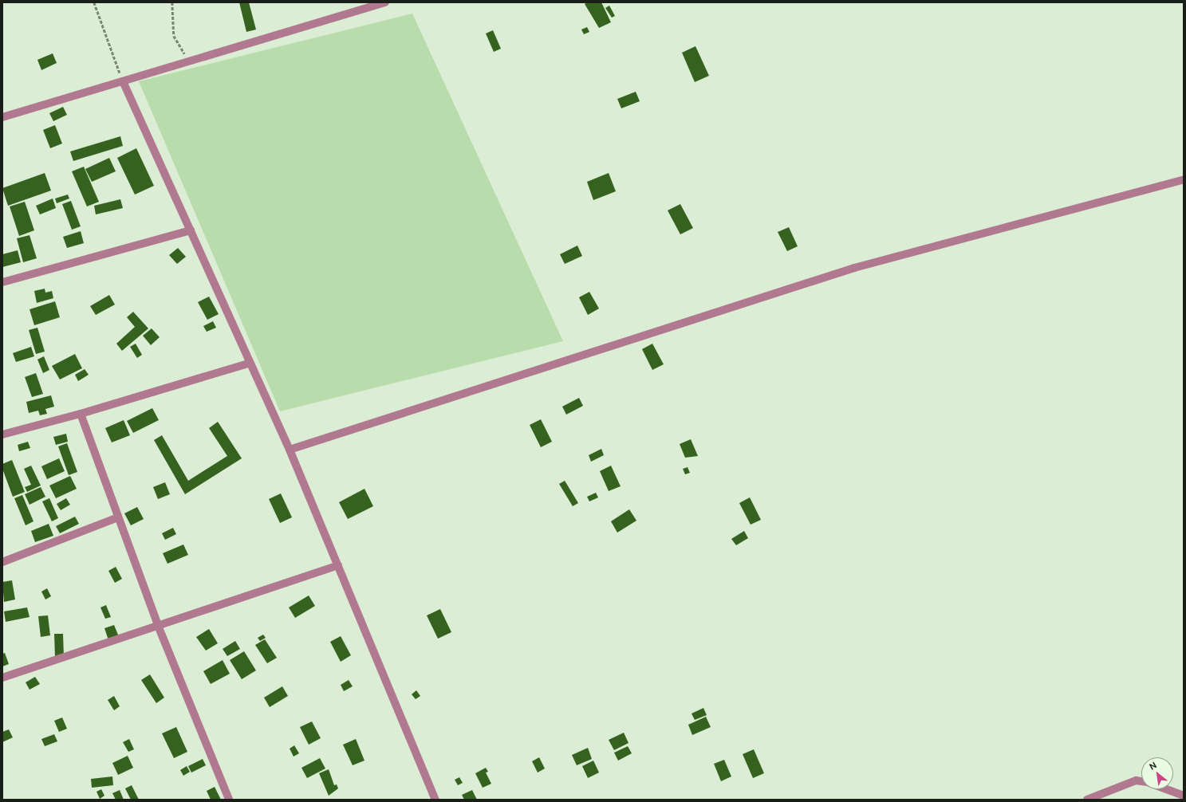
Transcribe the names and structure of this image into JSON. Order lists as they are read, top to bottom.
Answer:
{
  "north": "top left"
}
